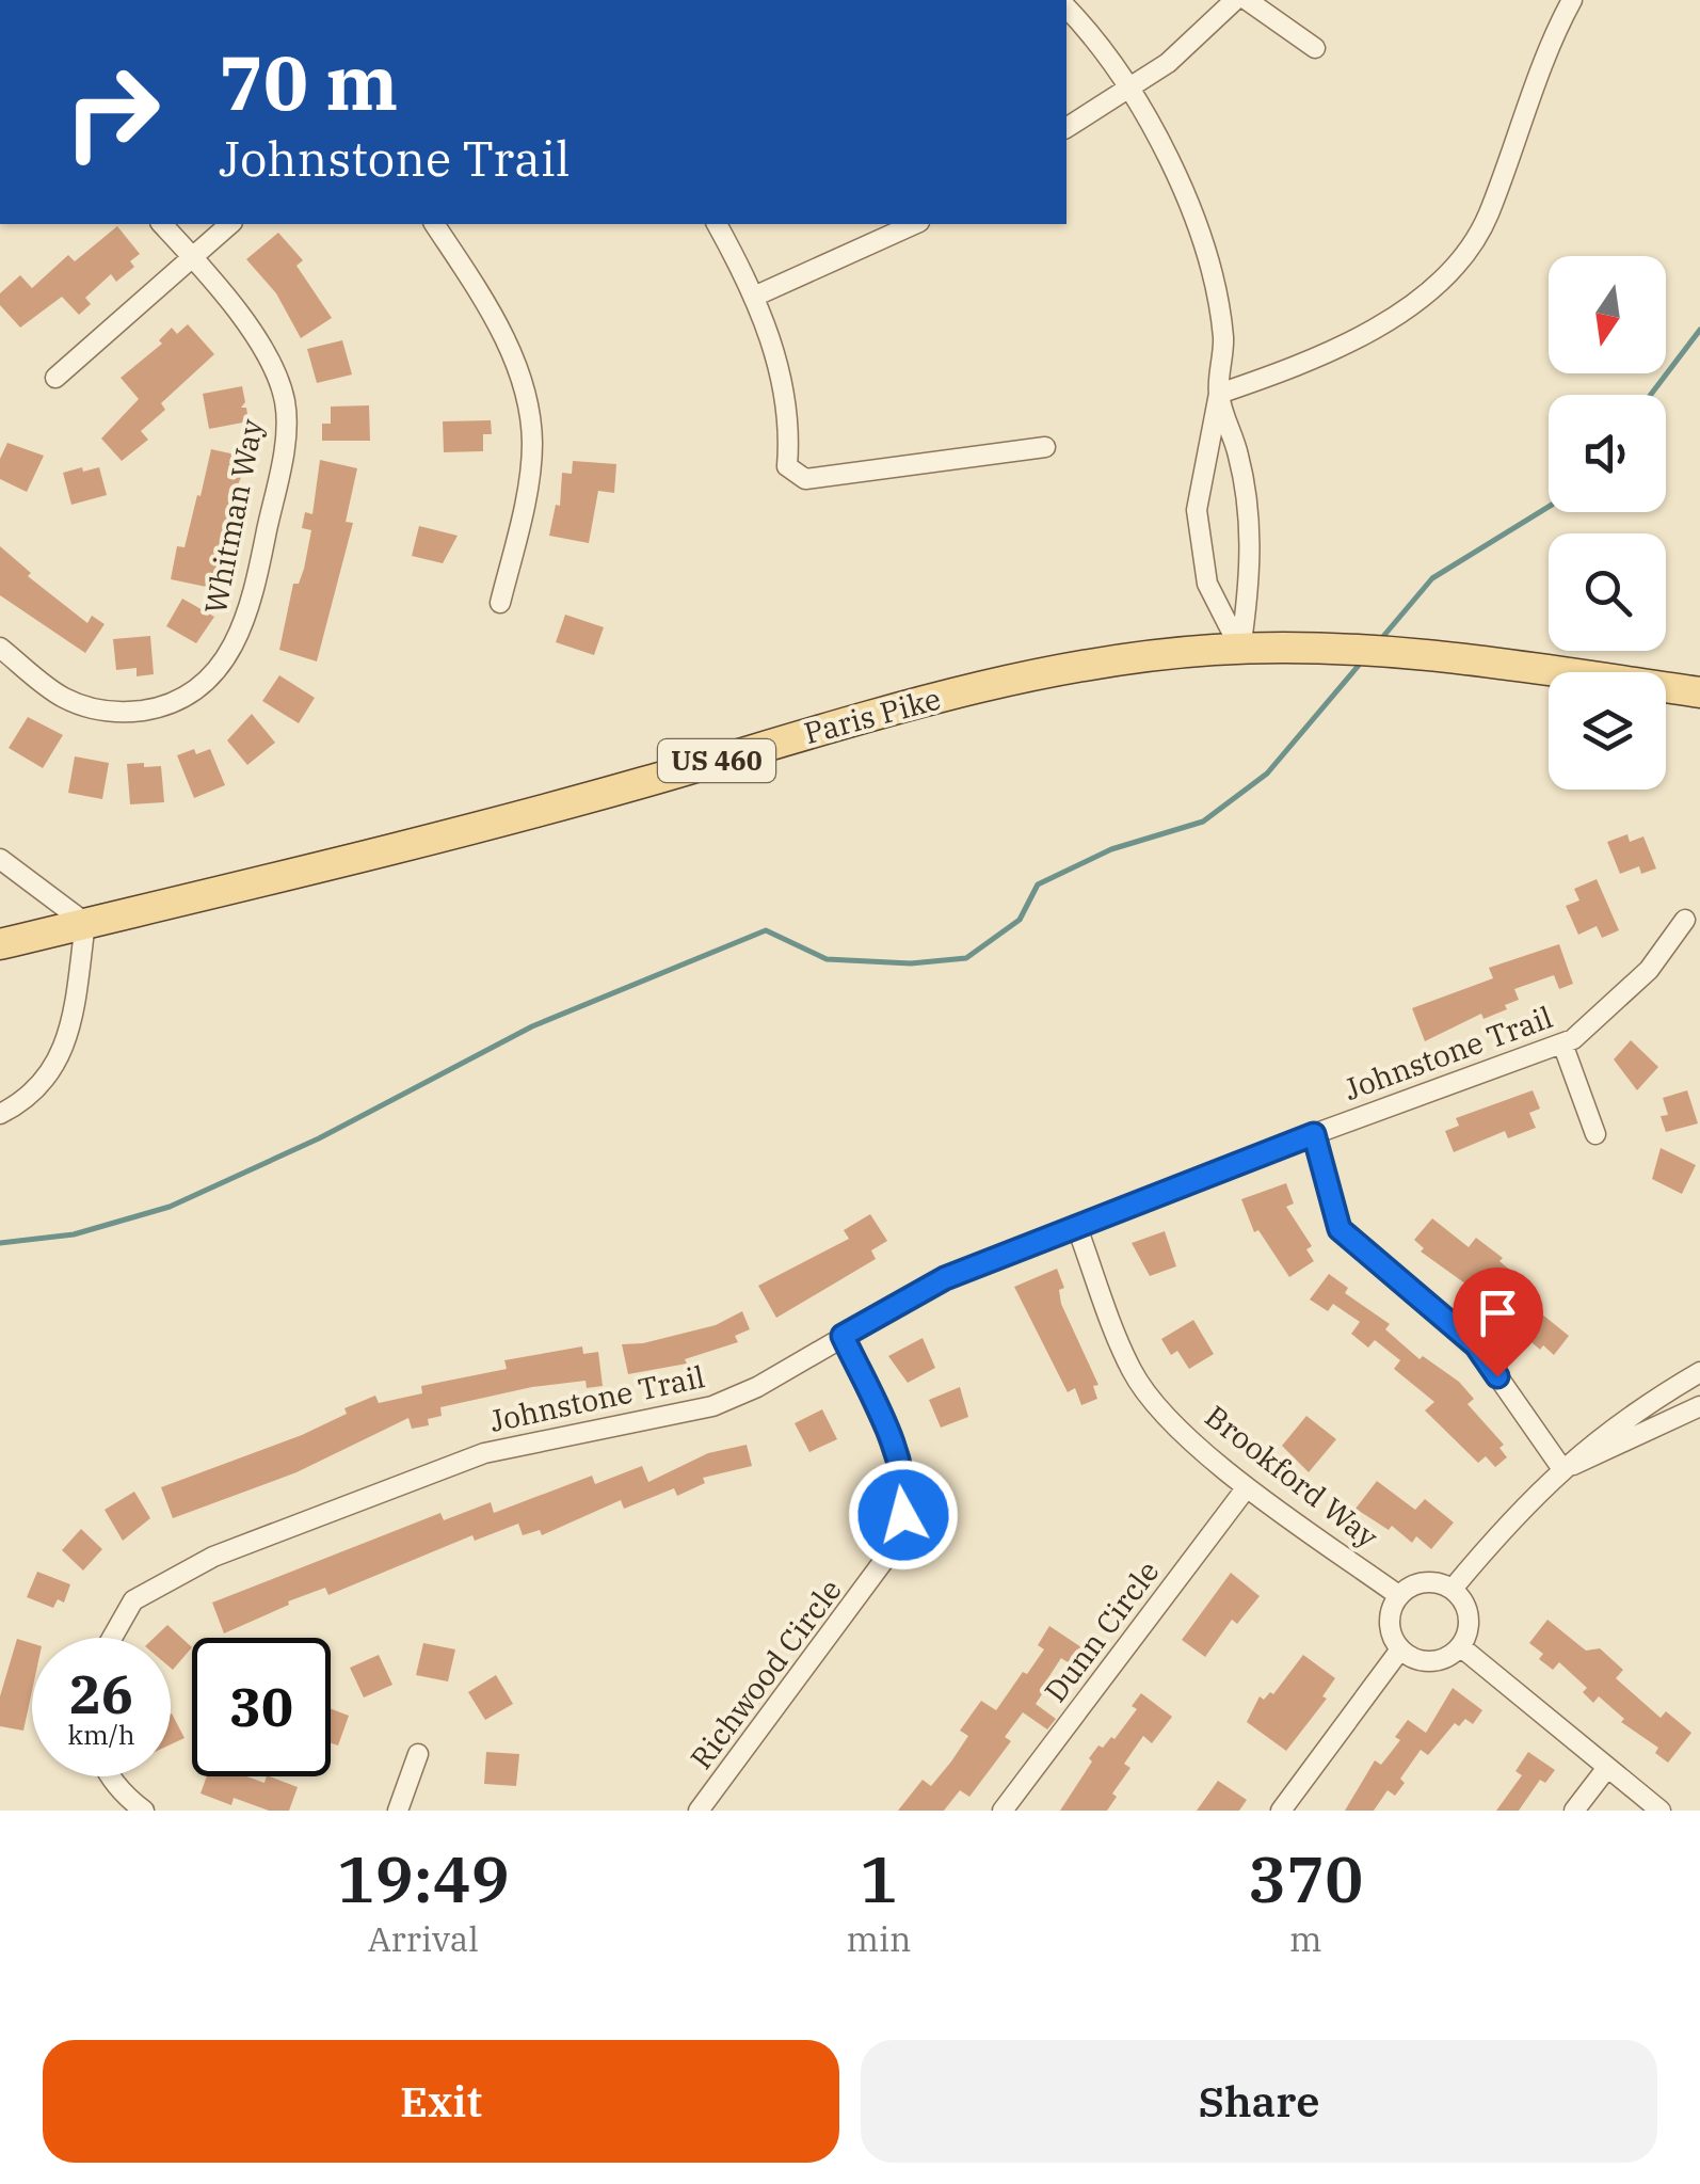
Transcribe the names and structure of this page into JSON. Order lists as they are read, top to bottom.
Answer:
{
  "streets": {
    "main road": ["Paris Pike", "US 460"],
    "street": [
      "Whitman Way",
      "Johnstone Trail",
      "Brookford Way",
      "Dunn Circle",
      "Richwood Circle"
    ]
  },
  "crossings": [
    ["Johnstone Trail", "Brookford Way"],
    ["Johnstone Trail", "Richwood Circle"],
    ["Brookford Way", "Dunn Circle"]
  ],
  "north": "bottom",
  "page": {
    "turn": ["70 m", "Johnstone Trail"],
    "speed": "26 km/h",
    "limit": "30",
    "eta": [
      "19:49",
      "Arrival",
      "1",
      "min",
      "370",
      "m"
    ],
    "buttons": ["Exit", "Share"]
  }
}
